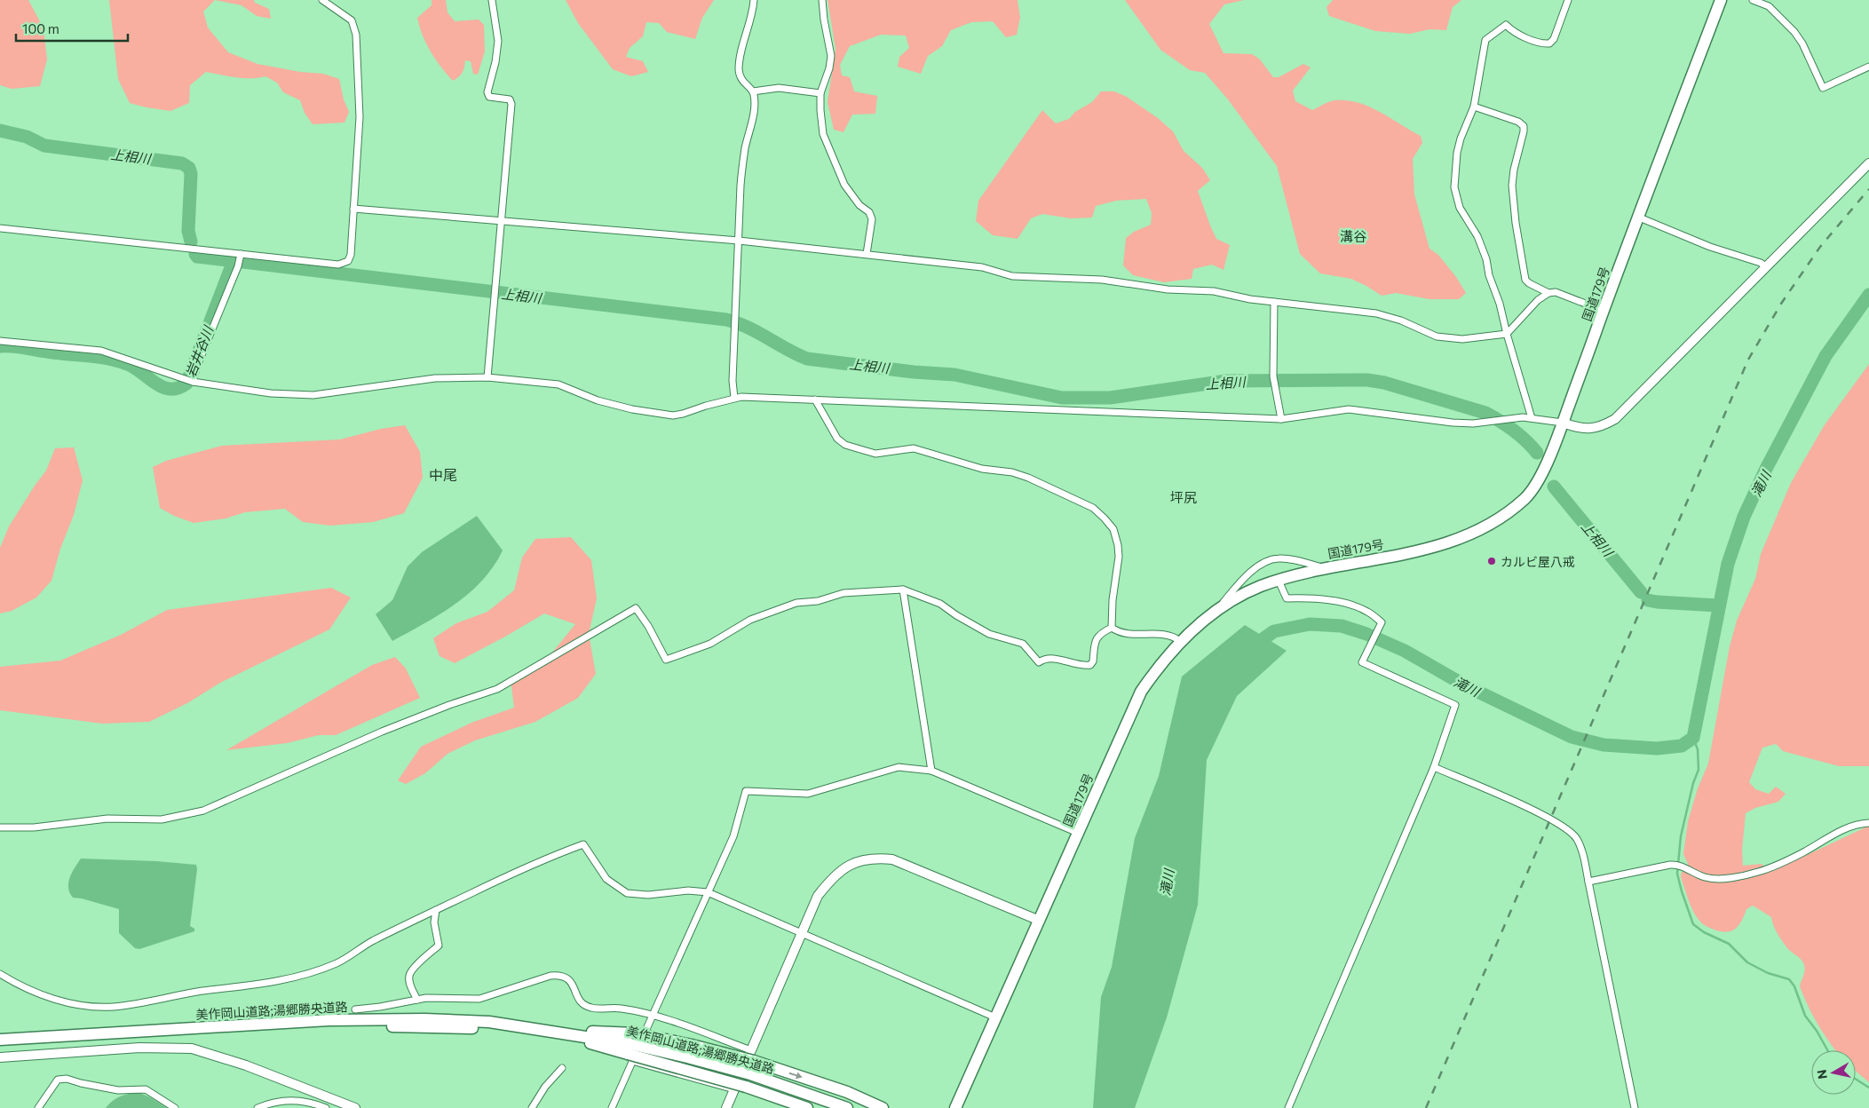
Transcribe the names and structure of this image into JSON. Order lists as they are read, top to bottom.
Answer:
{
  "streets": {
    "highway": ["国道179号", "美作岡山道路;湯郷勝央道路"]
  },
  "districts": ["溝谷", "中尾", "坪尻"],
  "water": ["上相川", "岩井谷川", "滝川"],
  "places": ["カルビ屋八戒"],
  "scale_bar": "100 m",
  "north": "left"
}
